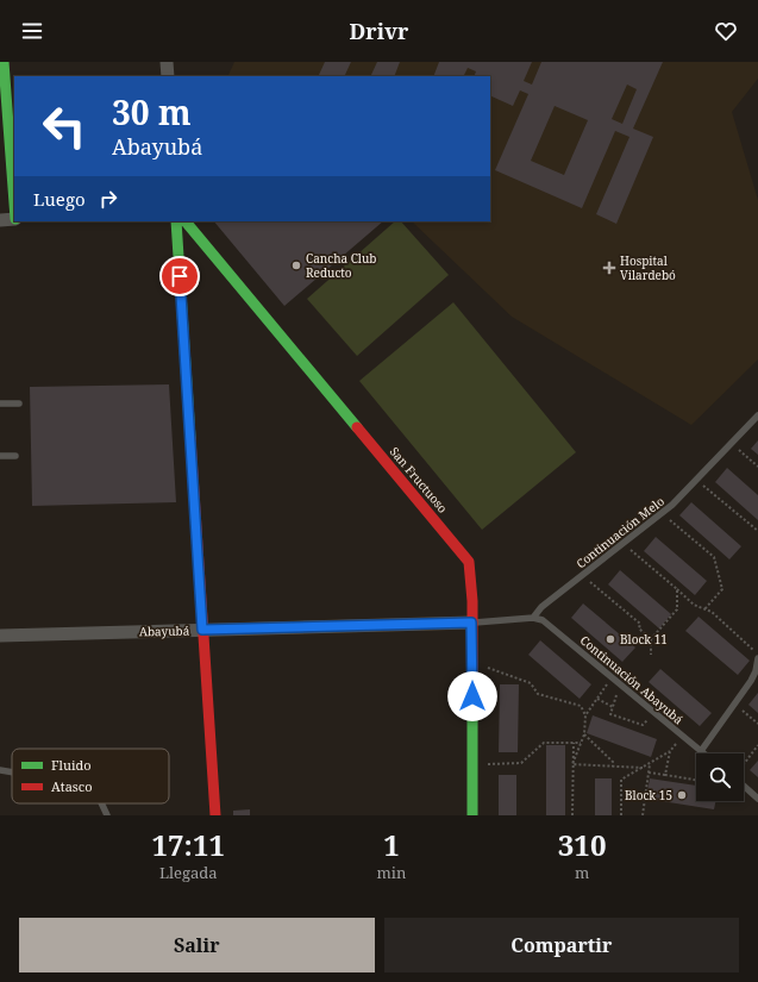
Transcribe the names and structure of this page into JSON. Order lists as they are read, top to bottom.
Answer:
{
  "streets": {
    "street": ["San Fructuoso", "Abayubá"],
    "lane": ["Continuación Melo", "Continuación Abayubá"]
  },
  "crossings": [
    ["San Fructuoso", "Abayubá"],
    ["Continuación Melo", "Continuación Abayubá"]
  ],
  "places": {
    "other": ["Cancha Club Reducto", "Block 11", "Block 15"],
    "health": ["Hospital Vilardebó"]
  },
  "legend": ["Fluido", "Atasco"],
  "page": {
    "header": "Drivr",
    "turn": ["30 m", "Abayubá"],
    "then": "Luego",
    "eta": [
      "17:11",
      "Llegada",
      "1",
      "min",
      "310",
      "m"
    ],
    "buttons": ["Salir", "Compartir"]
  }
}
